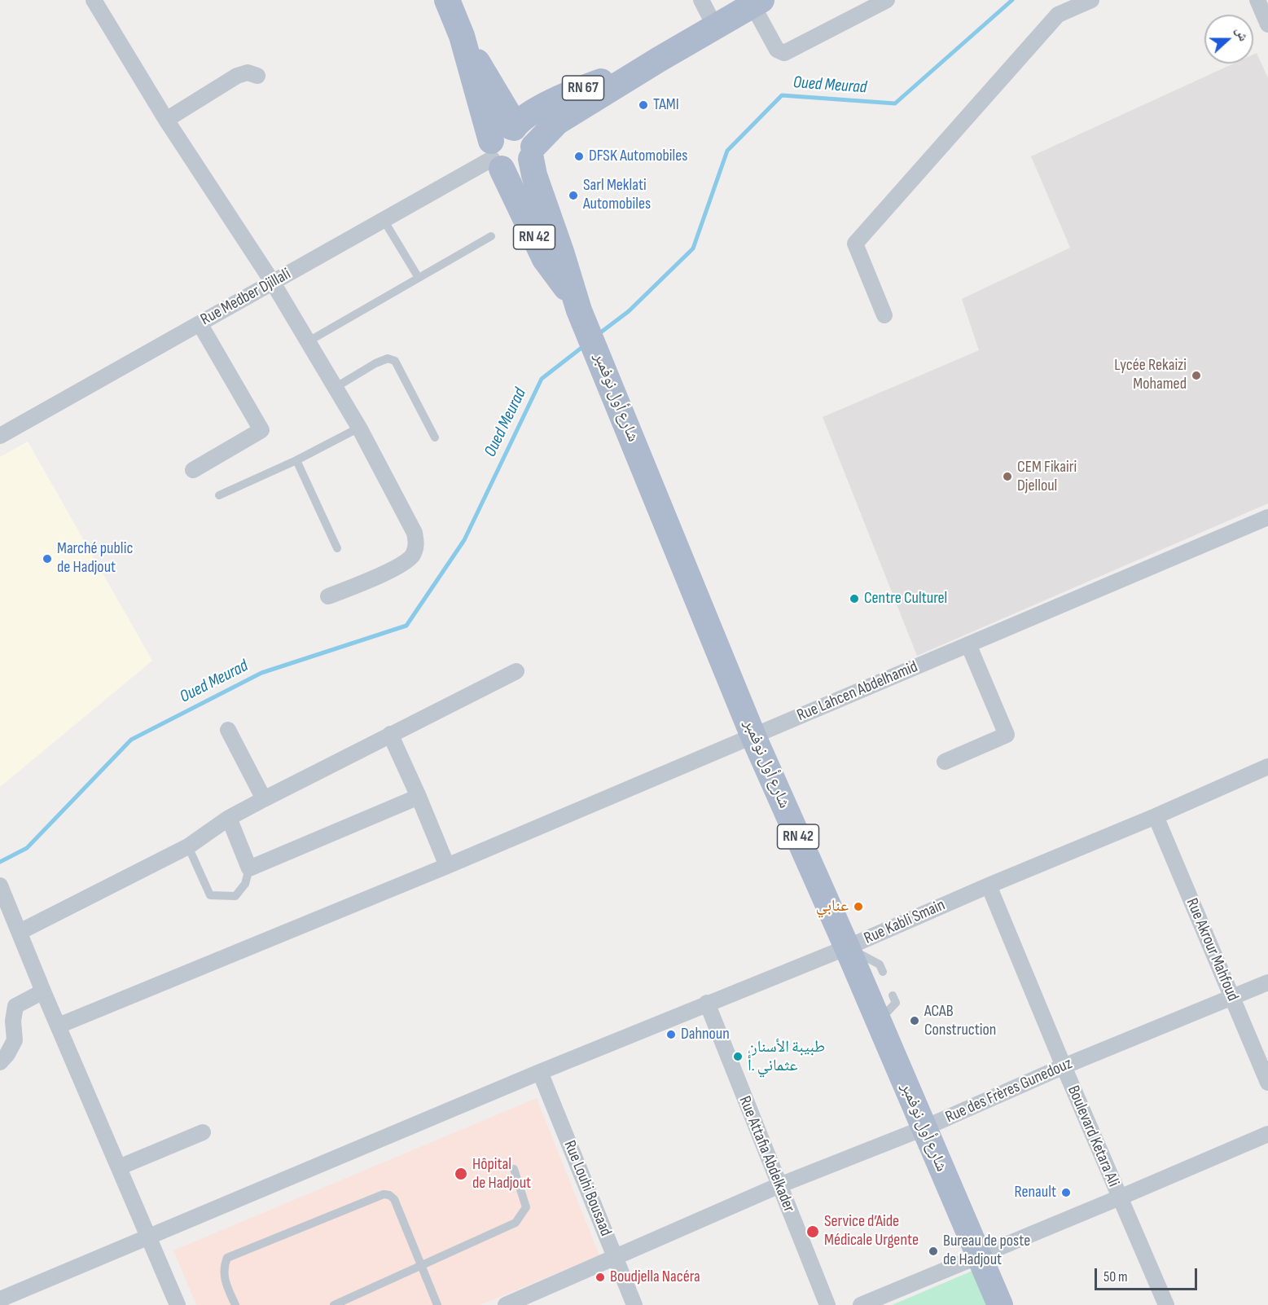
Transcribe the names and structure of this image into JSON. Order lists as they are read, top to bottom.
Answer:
{
  "streets": {
    "main road": ["RN 67", "RN 42", "شارع أول نوفمبر"],
    "street": [
      "Rue Medber Djillali",
      "Rue Lahcen Abdelhamid",
      "Rue Kabli Smain",
      "Rue Akrour Mahfoud",
      "Rue des Frères Gunedouz",
      "Boulevard Ketara Ali",
      "Rue Attafia Abdelkader",
      "Rue Louhi Bousaad"
    ]
  },
  "crossings": [
    ["RN 67", "RN 42"],
    ["RN 67", "Rue Medber Djillali"],
    ["RN 42", "Rue Medber Djillali"],
    ["RN 42", "شارع أول نوفمبر"],
    ["شارع أول نوفمبر", "Rue Lahcen Abdelhamid"],
    ["شارع أول نوفمبر", "Rue Kabli Smain"],
    ["شارع أول نوفمبر", "Rue des Frères Gunedouz"],
    ["Rue Kabli Smain", "Rue Akrour Mahfoud"],
    ["Rue Kabli Smain", "Boulevard Ketara Ali"],
    ["Rue Kabli Smain", "Rue Attafia Abdelkader"],
    ["Rue Kabli Smain", "Rue Louhi Bousaad"],
    ["Rue Akrour Mahfoud", "Rue des Frères Gunedouz"],
    ["Rue des Frères Gunedouz", "Boulevard Ketara Ali"],
    ["Rue des Frères Gunedouz", "Rue Attafia Abdelkader"],
    ["Rue des Frères Gunedouz", "Rue Louhi Bousaad"]
  ],
  "water": ["Oued Meurad"],
  "places": [
    "TAMI",
    "DFSK Automobiles",
    "Sarl Meklati Automobiles",
    "Lycée Rekaizi Mohamed",
    "CEM Fikairi Djelloul",
    "Marché public de Hadjout",
    "Centre Culturel",
    "عنابي",
    "ACAB Construction",
    "Dahnoun",
    "طبيبة الأسنان عثماني .أ",
    "Hôpital de Hadjout",
    "Renault",
    "Service d’Aide Médicale Urgente",
    "Bureau de poste de Hadjout",
    "Boudjella Nacéra"
  ],
  "scale_bar": "50 m",
  "north": "right"
}
